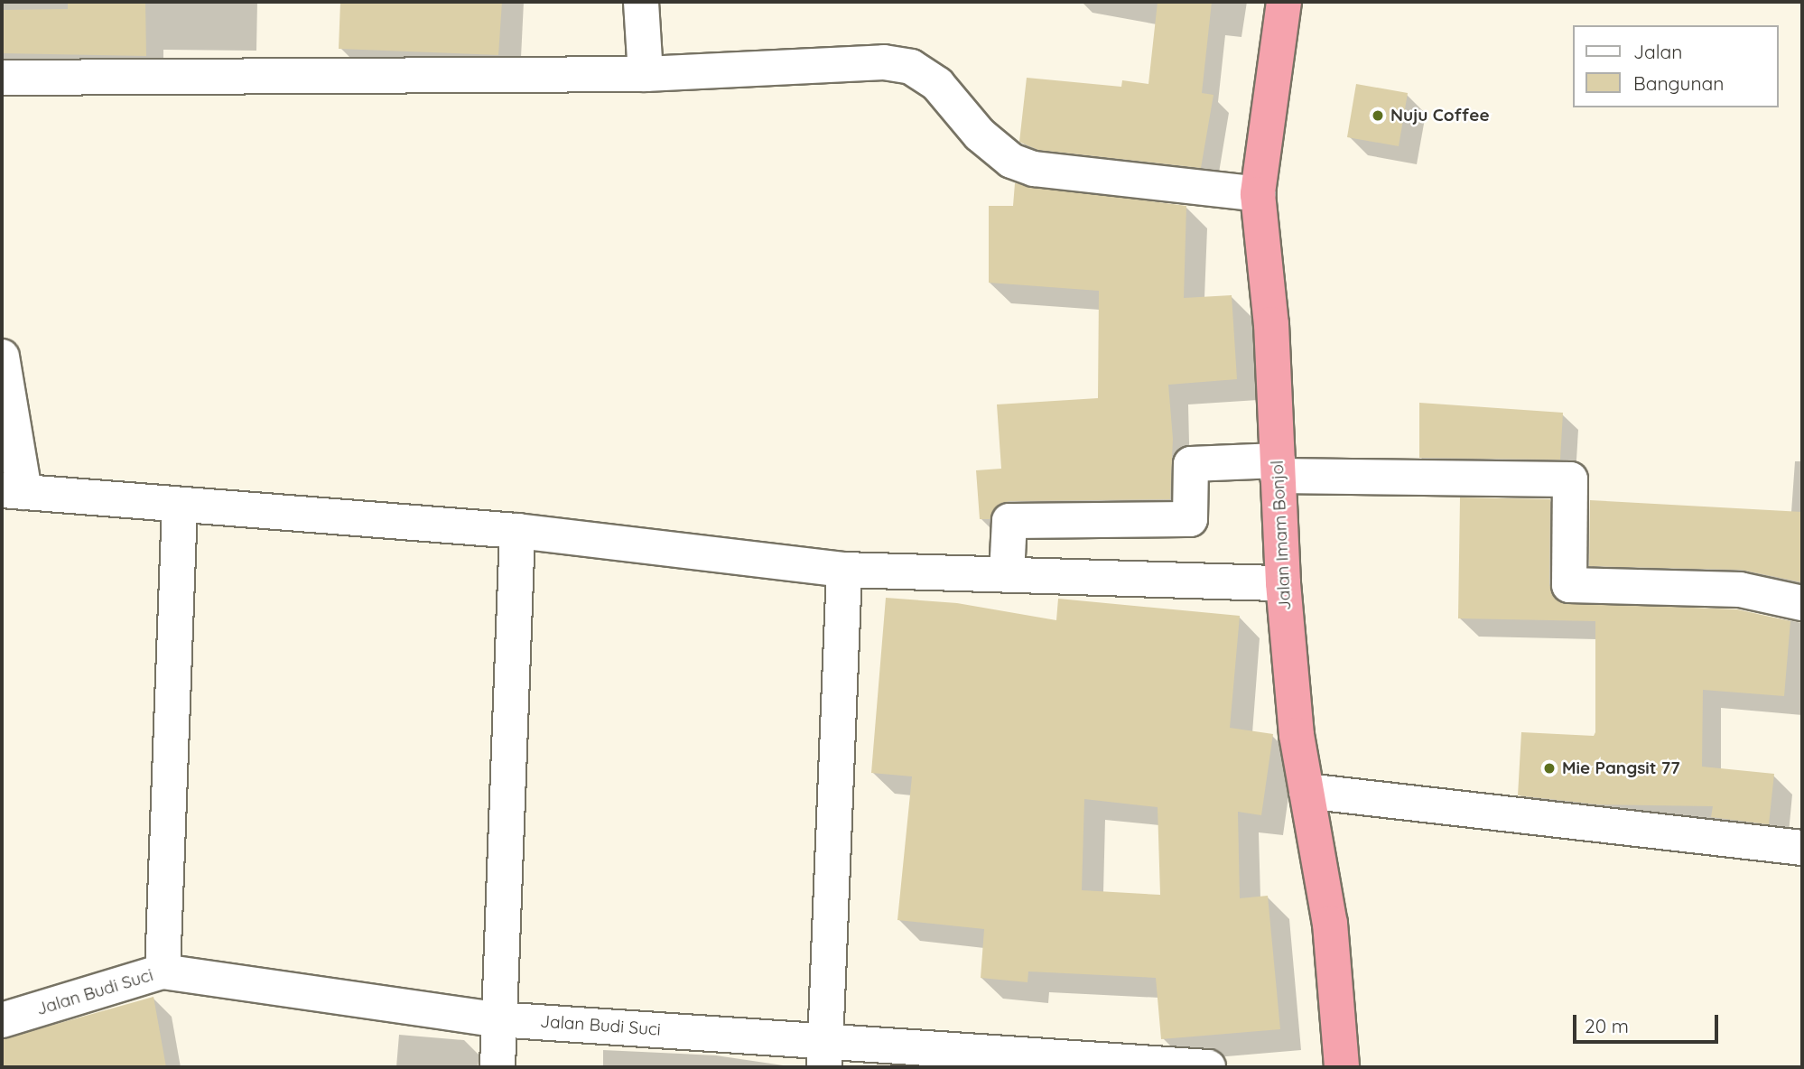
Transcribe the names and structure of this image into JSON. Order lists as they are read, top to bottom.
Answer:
{
  "streets": {
    "highway": ["Jalan Imam Bonjol"],
    "street": ["Jalan Budi Suci"]
  },
  "places": ["Nuju Coffee", "Mie Pangsit 77"],
  "legend": ["Jalan", "Bangunan"],
  "scale_bar": "20 m"
}
